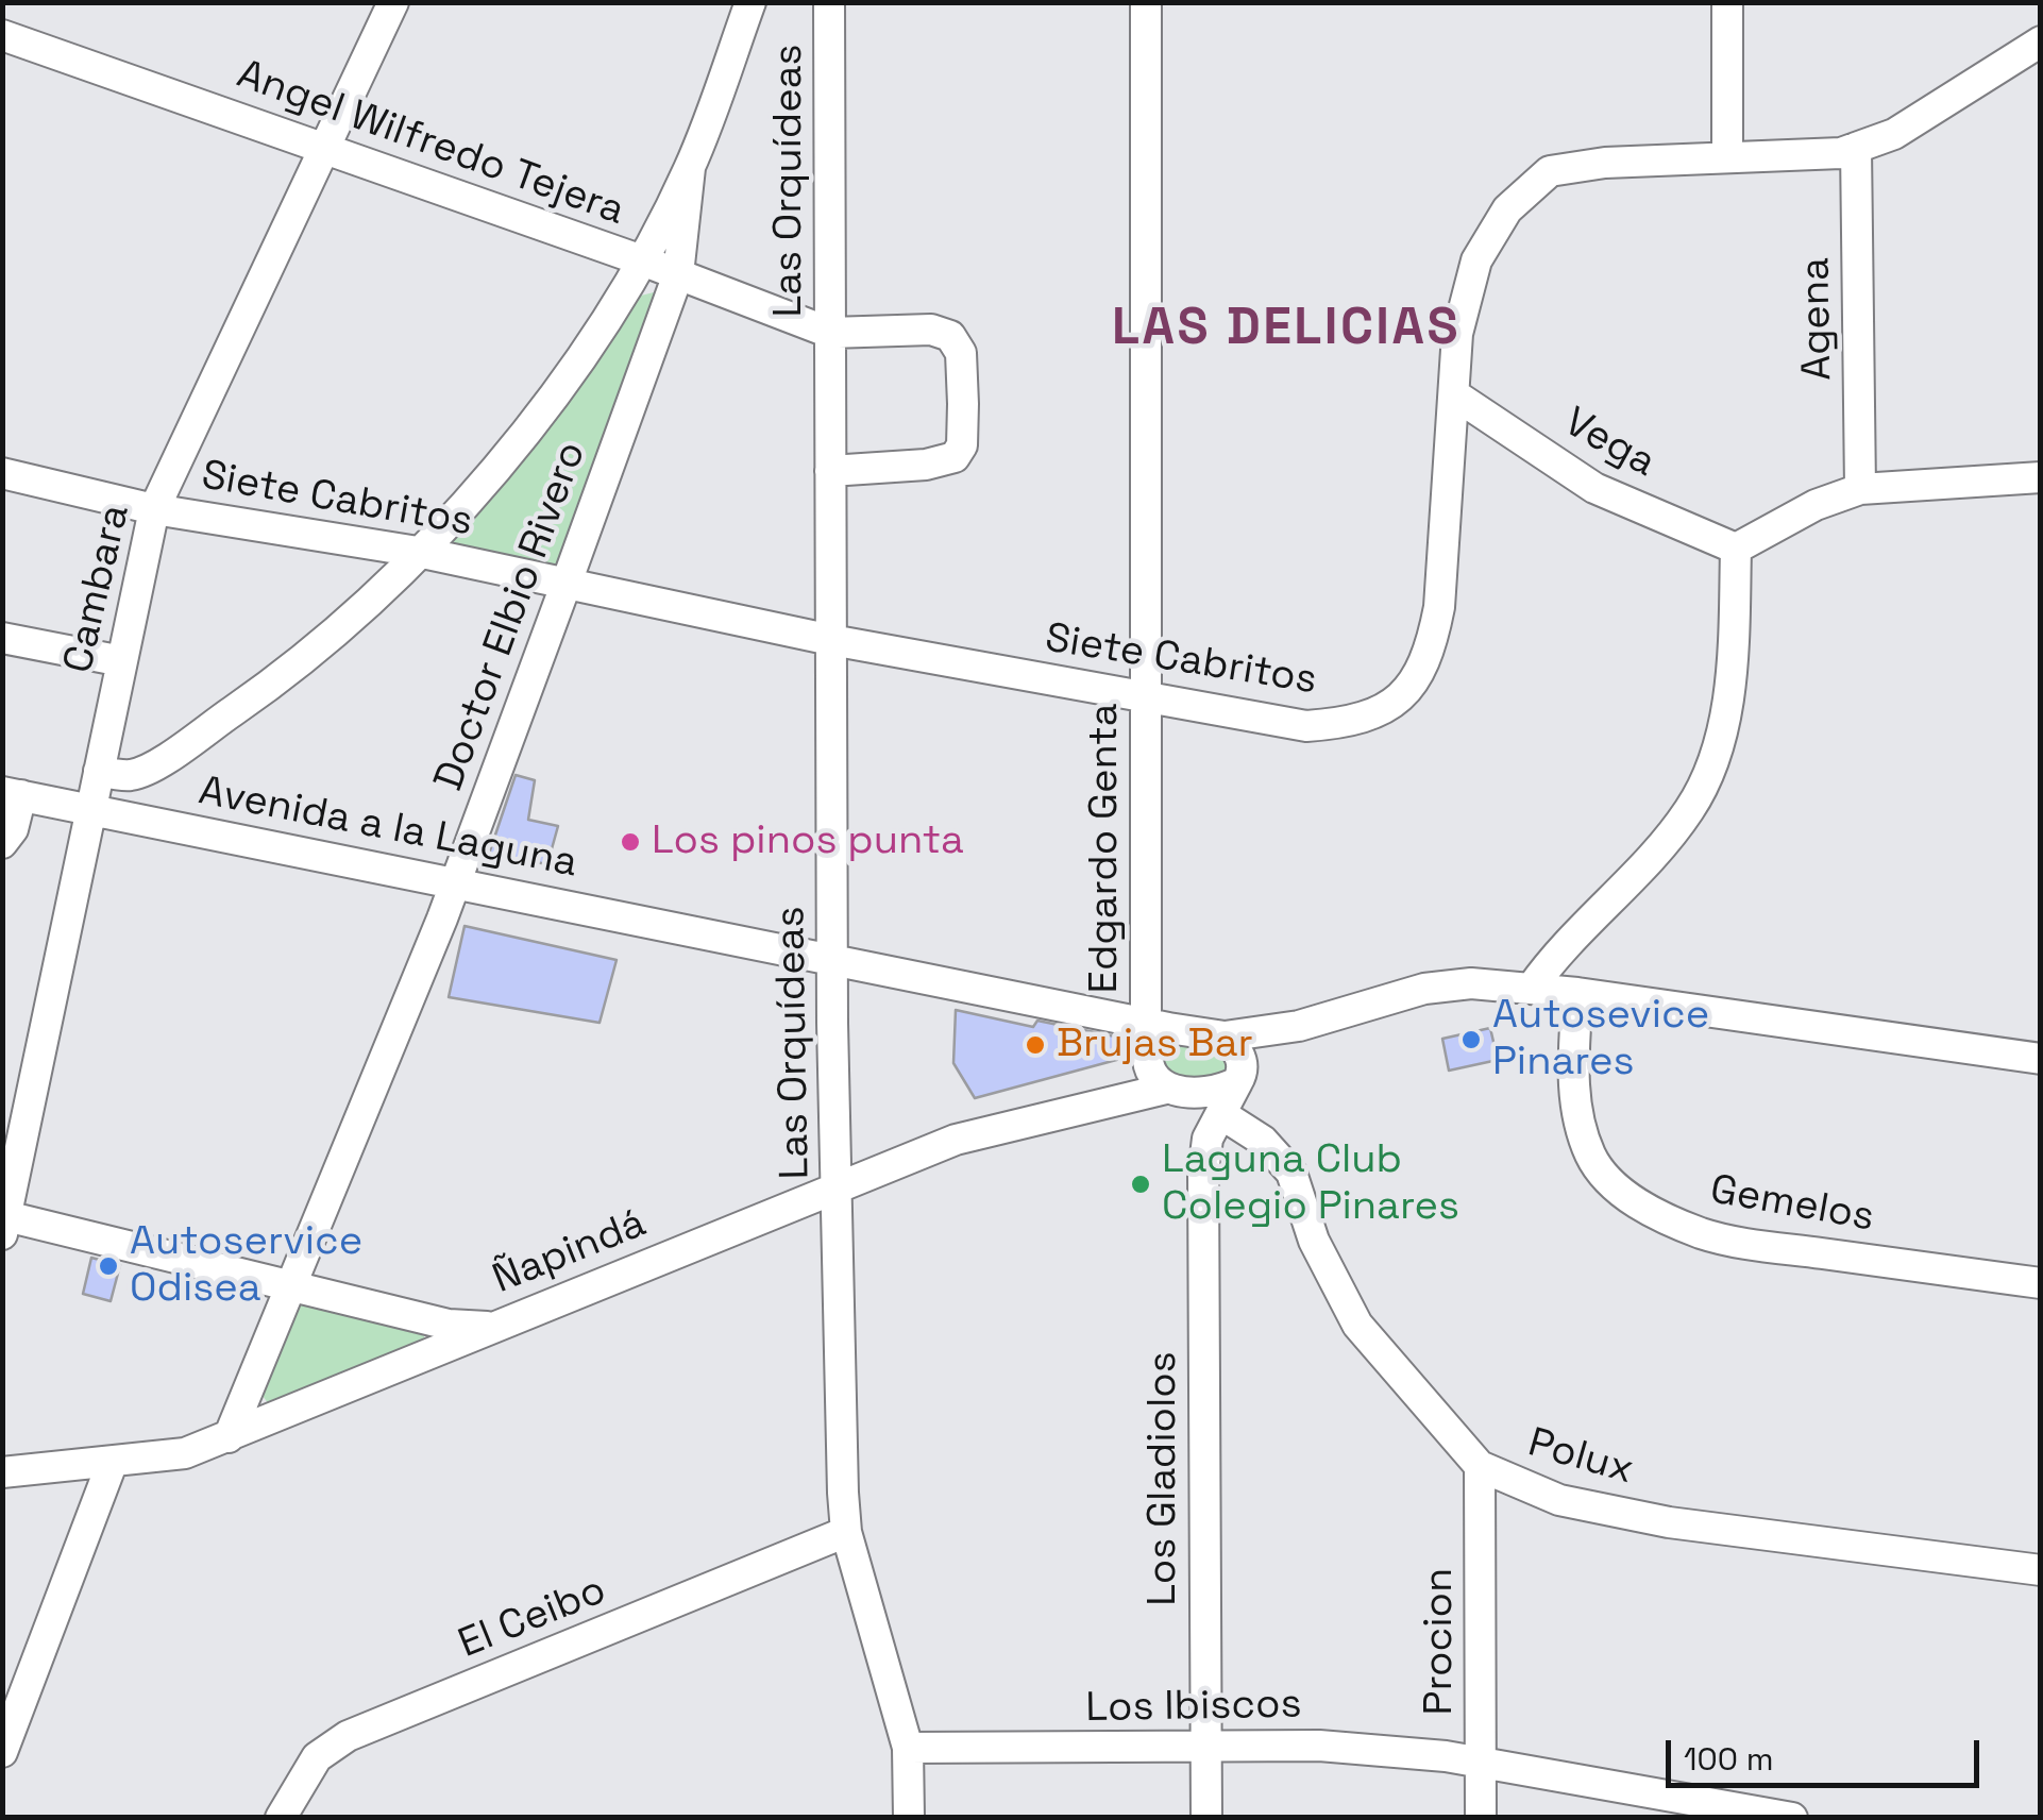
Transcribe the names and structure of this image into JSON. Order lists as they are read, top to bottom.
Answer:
{
  "streets": {
    "street": [
      "Angel Wilfredo Tejera",
      "Las Orquídeas",
      "Agena",
      "Vega",
      "Siete Cabritos",
      "Cambara",
      "Doctor Elbio Rivero",
      "Avenida a la Laguna",
      "Edgardo Genta",
      "Gemelos",
      "Ñapindá",
      "Polux",
      "Los Gladiolos",
      "El Ceibo",
      "Procion",
      "Los Ibiscos"
    ]
  },
  "crossings": [
    ["Angel Wilfredo Tejera", "Las Orquídeas"],
    ["Angel Wilfredo Tejera", "Cambara"],
    ["Angel Wilfredo Tejera", "Doctor Elbio Rivero"],
    ["Las Orquídeas", "Siete Cabritos"],
    ["Las Orquídeas", "Avenida a la Laguna"],
    ["Las Orquídeas", "Ñapindá"],
    ["Las Orquídeas", "El Ceibo"],
    ["Las Orquídeas", "Los Ibiscos"],
    ["Agena", "Siete Cabritos"],
    ["Vega", "Siete Cabritos"],
    ["Siete Cabritos", "Cambara"],
    ["Siete Cabritos", "Doctor Elbio Rivero"],
    ["Siete Cabritos", "Edgardo Genta"],
    ["Cambara", "Avenida a la Laguna"],
    ["Doctor Elbio Rivero", "Avenida a la Laguna"],
    ["Doctor Elbio Rivero", "Ñapindá"],
    ["Avenida a la Laguna", "Edgardo Genta"],
    ["Ñapindá", "Los Gladiolos"],
    ["Polux", "Los Gladiolos"],
    ["Polux", "Procion"],
    ["Los Gladiolos", "Los Ibiscos"],
    ["Procion", "Los Ibiscos"]
  ],
  "districts": ["LAS DELICIAS"],
  "places": [
    "Los pinos punta",
    "Autosevice Pinares",
    "Brujas Bar",
    "Laguna Club Colegio Pinares",
    "Autoservice Odisea"
  ],
  "scale_bar": "100 m"
}
